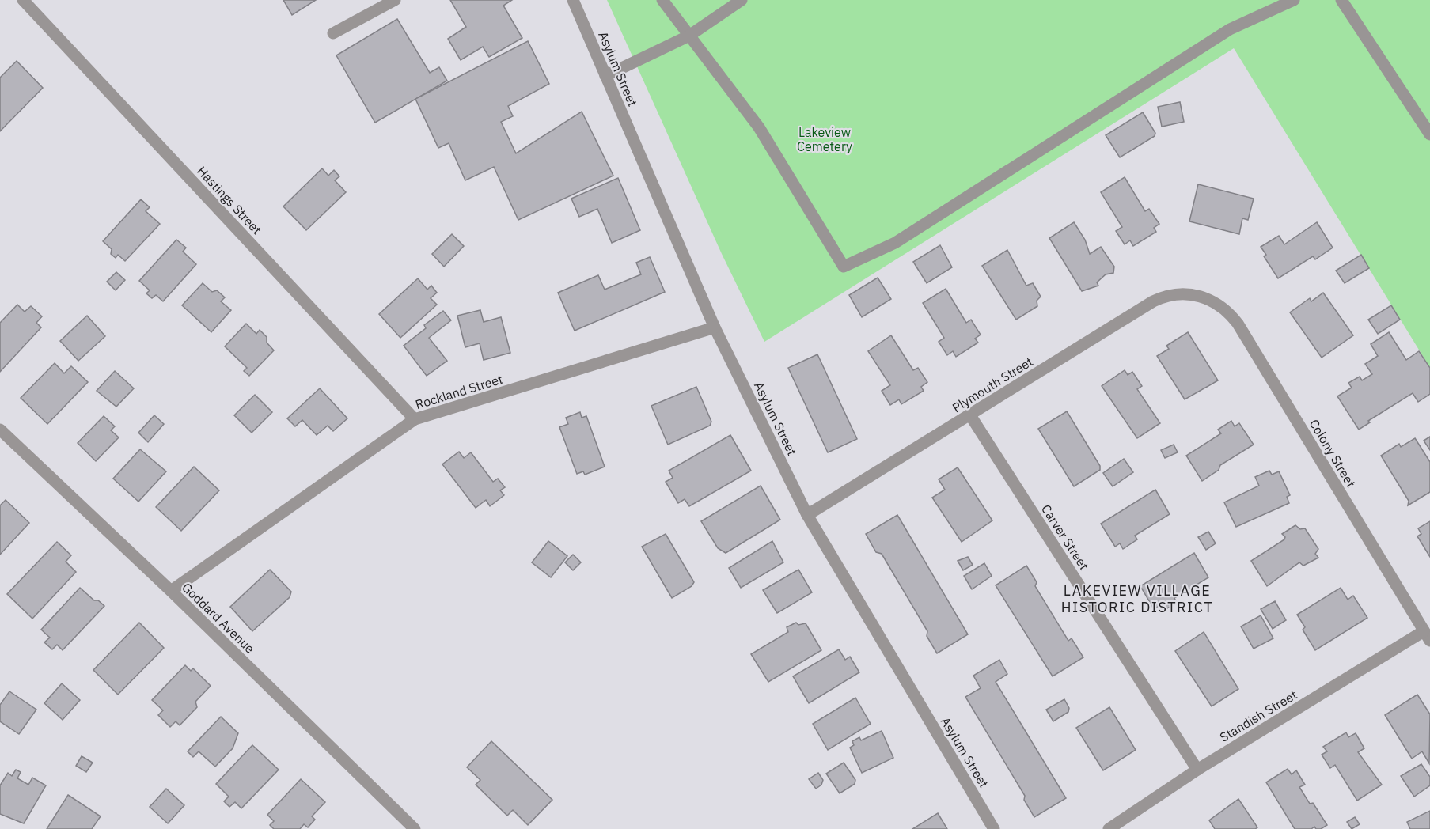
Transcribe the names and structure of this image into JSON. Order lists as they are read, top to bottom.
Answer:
{
  "streets": {
    "street": [
      "Asylum Street",
      "Hastings Street",
      "Plymouth Street",
      "Rockland Street",
      "Colony Street",
      "Carver Street",
      "Goddard Avenue",
      "Standish Street"
    ]
  },
  "crossings": [
    ["Asylum Street", "Plymouth Street"],
    ["Asylum Street", "Rockland Street"],
    ["Hastings Street", "Rockland Street"],
    ["Plymouth Street", "Colony Street"],
    ["Plymouth Street", "Carver Street"],
    ["Rockland Street", "Goddard Avenue"],
    ["Colony Street", "Standish Street"],
    ["Carver Street", "Standish Street"]
  ],
  "districts": ["LAKEVIEW VILLAGE HISTORIC DISTRICT"],
  "parks": ["Lakeview Cemetery"]
}
